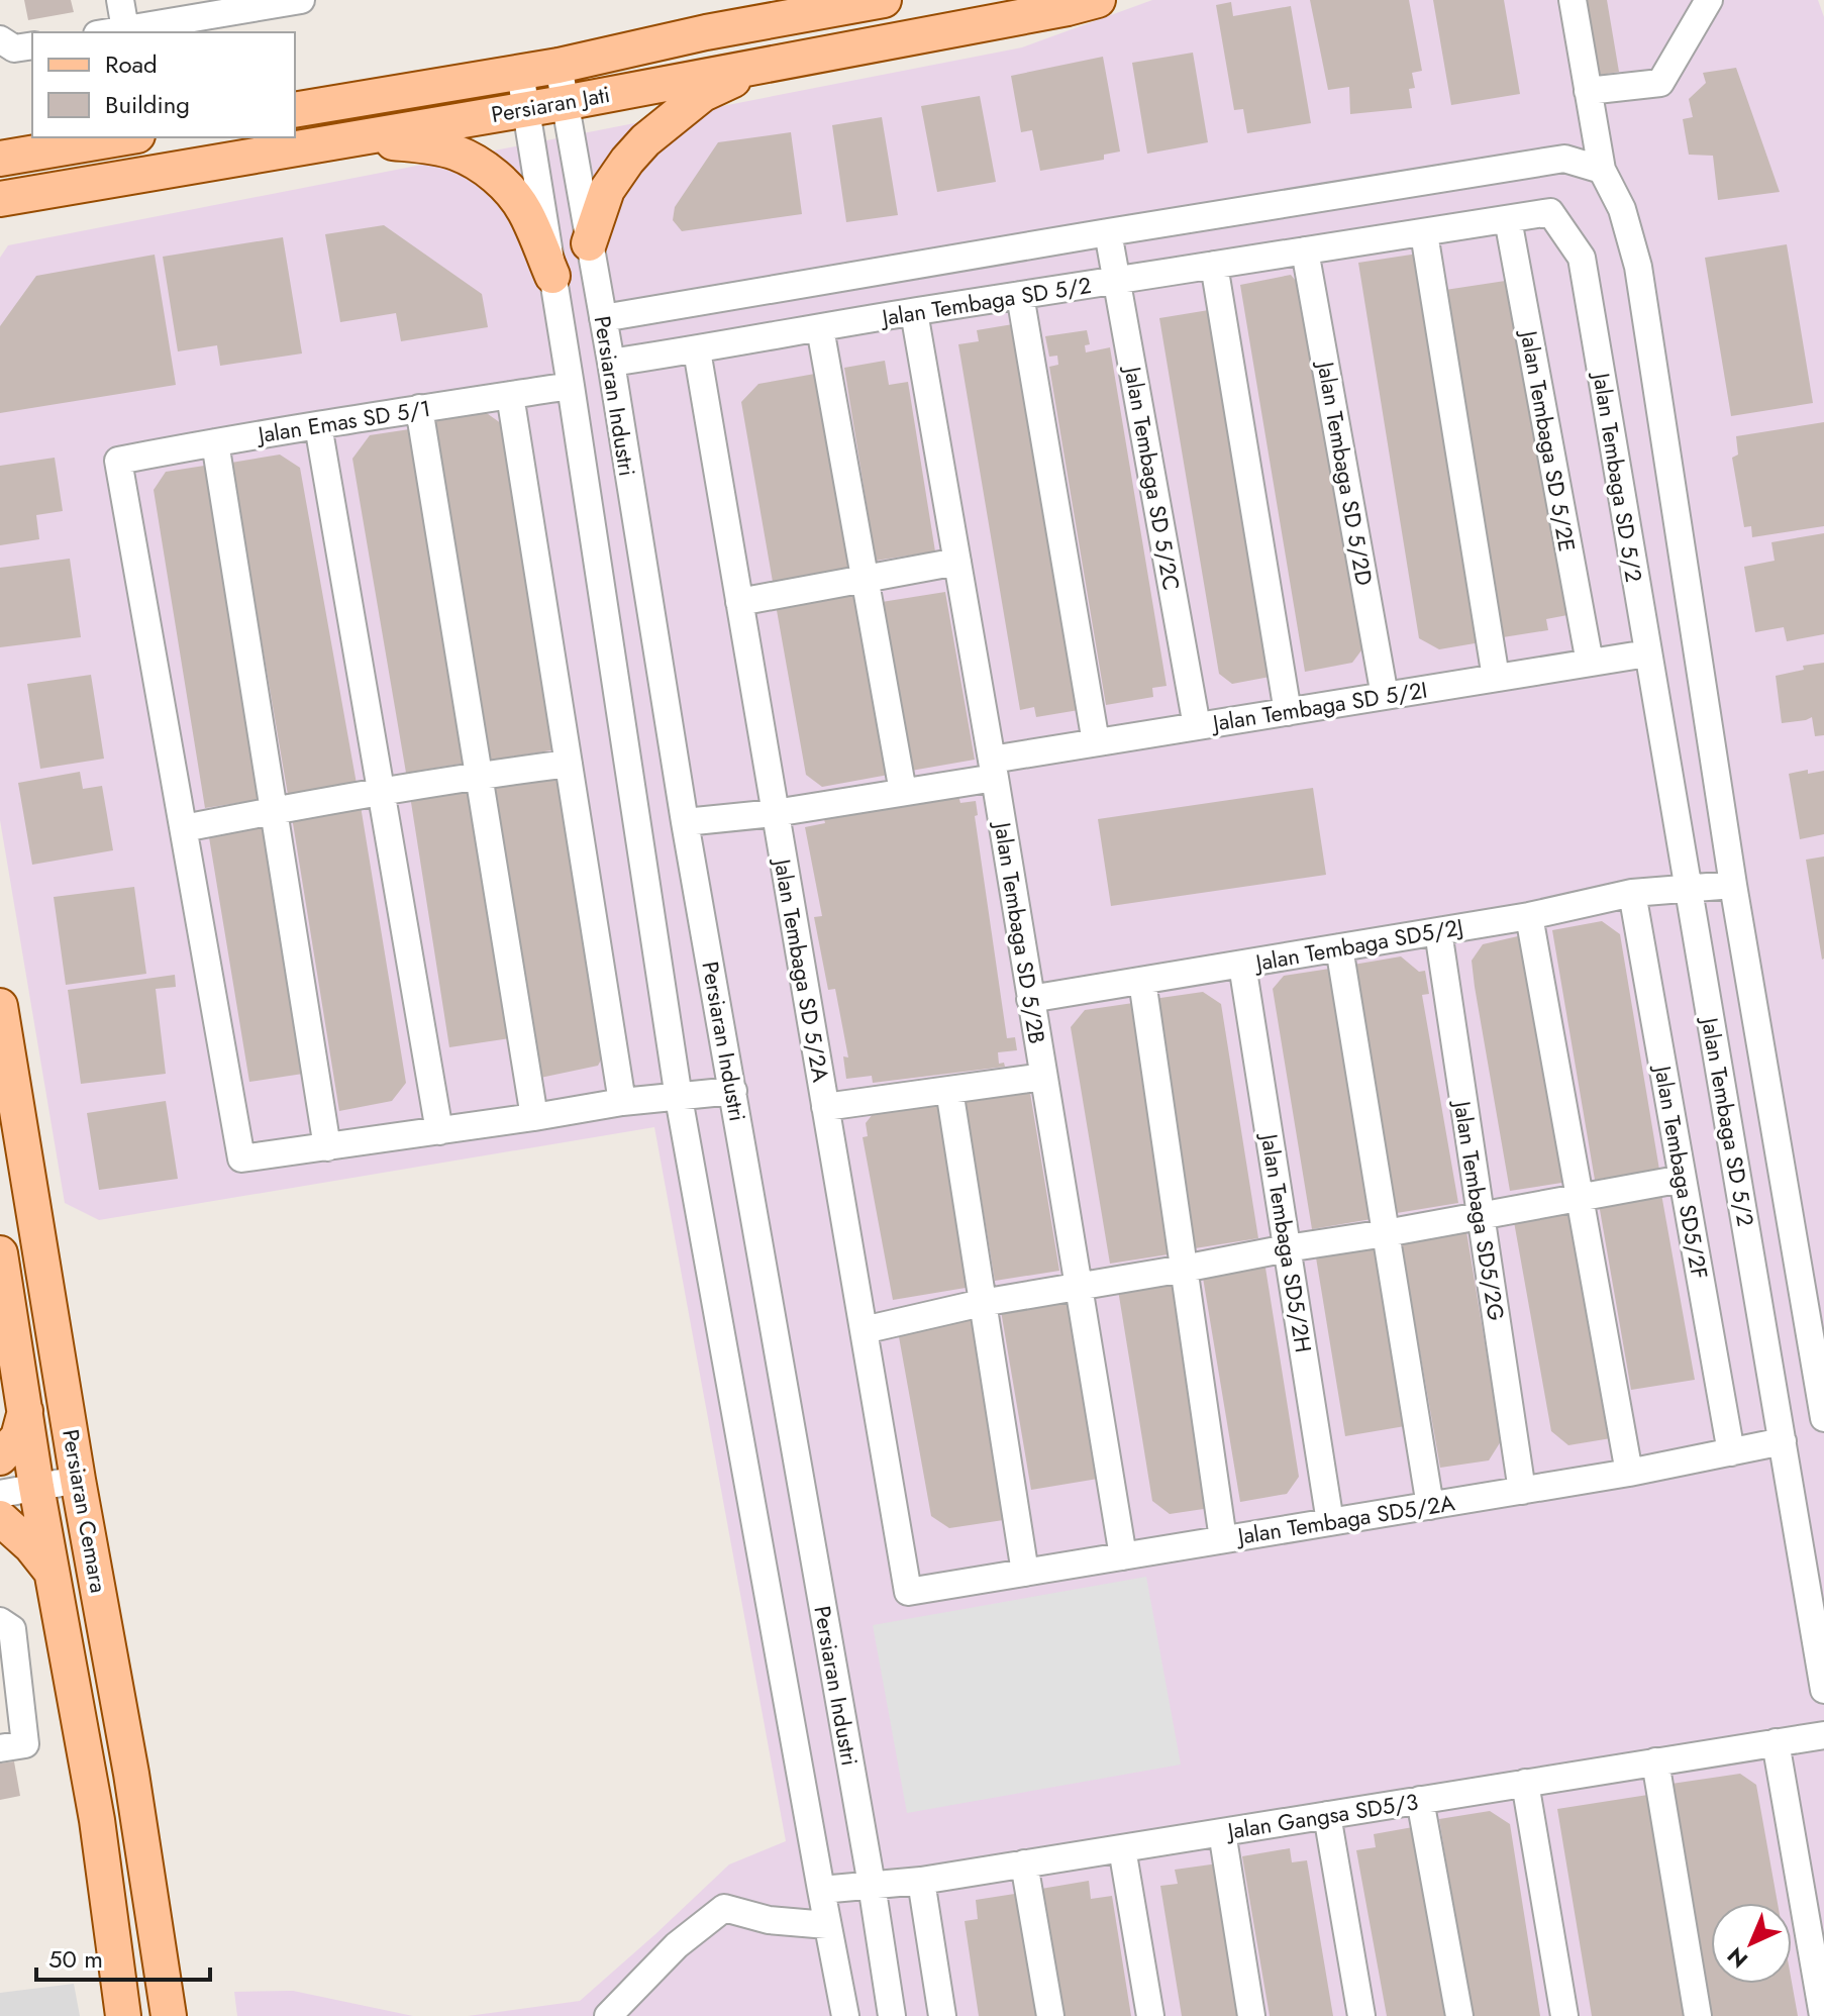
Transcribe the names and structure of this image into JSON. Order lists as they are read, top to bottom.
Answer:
{
  "streets": {
    "main road": ["Persiaran Jati", "Persiaran Cemara"],
    "street": [
      "Jalan Tembaga SD 5/2",
      "Persiaran Industri",
      "Jalan Emas SD 5/1",
      "Jalan Tembaga SD 5/2E",
      "Jalan Tembaga SD 5/2D",
      "Jalan Tembaga SD 5/2C",
      "Jalan Tembaga SD 5/2I",
      "Jalan Tembaga SD 5/2B",
      "Jalan Tembaga SD5/2J",
      "Jalan Tembaga SD 5/2A",
      "Jalan Tembaga SD5/2F",
      "Jalan Tembaga SD5/2G",
      "Jalan Tembaga SD5/2H",
      "Jalan Tembaga SD5/2A",
      "Jalan Gangsa SD5/3"
    ]
  },
  "crossings": [
    ["Persiaran Jati", "Persiaran Industri"],
    ["Jalan Tembaga SD 5/2", "Persiaran Industri"],
    ["Jalan Tembaga SD 5/2", "Jalan Tembaga SD 5/2E"],
    ["Jalan Tembaga SD 5/2", "Jalan Tembaga SD 5/2D"],
    ["Jalan Tembaga SD 5/2", "Jalan Tembaga SD 5/2C"],
    ["Jalan Tembaga SD 5/2", "Jalan Tembaga SD 5/2I"],
    ["Jalan Tembaga SD 5/2", "Jalan Tembaga SD 5/2B"],
    ["Jalan Tembaga SD 5/2", "Jalan Tembaga SD5/2J"],
    ["Jalan Tembaga SD 5/2", "Jalan Tembaga SD 5/2A"],
    ["Jalan Tembaga SD 5/2", "Jalan Tembaga SD5/2A"],
    ["Persiaran Industri", "Jalan Emas SD 5/1"],
    ["Persiaran Industri", "Jalan Tembaga SD 5/2I"],
    ["Persiaran Industri", "Jalan Gangsa SD5/3"],
    ["Jalan Tembaga SD 5/2E", "Jalan Tembaga SD 5/2I"],
    ["Jalan Tembaga SD 5/2D", "Jalan Tembaga SD 5/2I"],
    ["Jalan Tembaga SD 5/2C", "Jalan Tembaga SD 5/2I"],
    ["Jalan Tembaga SD 5/2I", "Jalan Tembaga SD 5/2B"],
    ["Jalan Tembaga SD 5/2I", "Jalan Tembaga SD 5/2A"],
    ["Jalan Tembaga SD 5/2B", "Jalan Tembaga SD5/2J"],
    ["Jalan Tembaga SD 5/2B", "Jalan Tembaga SD5/2A"],
    ["Jalan Tembaga SD5/2J", "Jalan Tembaga SD5/2F"],
    ["Jalan Tembaga SD5/2J", "Jalan Tembaga SD5/2G"],
    ["Jalan Tembaga SD5/2J", "Jalan Tembaga SD5/2H"],
    ["Jalan Tembaga SD 5/2A", "Jalan Tembaga SD5/2A"],
    ["Jalan Tembaga SD5/2F", "Jalan Tembaga SD5/2A"],
    ["Jalan Tembaga SD5/2G", "Jalan Tembaga SD5/2A"],
    ["Jalan Tembaga SD5/2H", "Jalan Tembaga SD5/2A"]
  ],
  "legend": ["Road", "Building"],
  "scale_bar": "50 m",
  "north": "bottom left"
}
